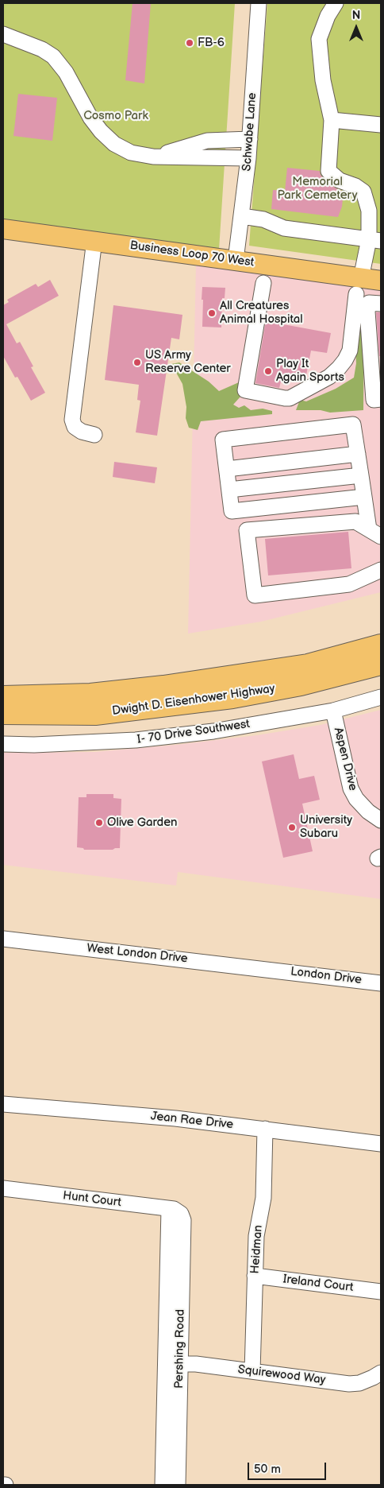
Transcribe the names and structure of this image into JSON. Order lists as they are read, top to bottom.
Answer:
{
  "streets": {
    "highway": ["Dwight D. Eisenhower Highway"],
    "main road": ["Business Loop 70 West"],
    "street": [
      "Schwabe Lane",
      "I- 70 Drive Southwest",
      "Aspen Drive",
      "West London Drive",
      "London Drive",
      "Jean Rae Drive",
      "Hunt Court",
      "Heidman",
      "Ireland Court",
      "Pershing Road",
      "Squirewood Way"
    ]
  },
  "crossings": [
    ["Schwabe Lane", "Business Loop 70 West"],
    ["I- 70 Drive Southwest", "Aspen Drive"],
    ["West London Drive", "London Drive"],
    ["Jean Rae Drive", "Heidman"],
    ["Hunt Court", "Pershing Road"],
    ["Heidman", "Ireland Court"],
    ["Heidman", "Squirewood Way"],
    ["Pershing Road", "Squirewood Way"]
  ],
  "parks": ["Cosmo Park", "Memorial Park Cemetery"],
  "places": [
    "FB-6",
    "All Creatures Animal Hospital",
    "US Army Reserve Center",
    "Play It Again Sports",
    "Olive Garden",
    "University Subaru"
  ],
  "scale_bar": "50 m",
  "north": "top"
}
